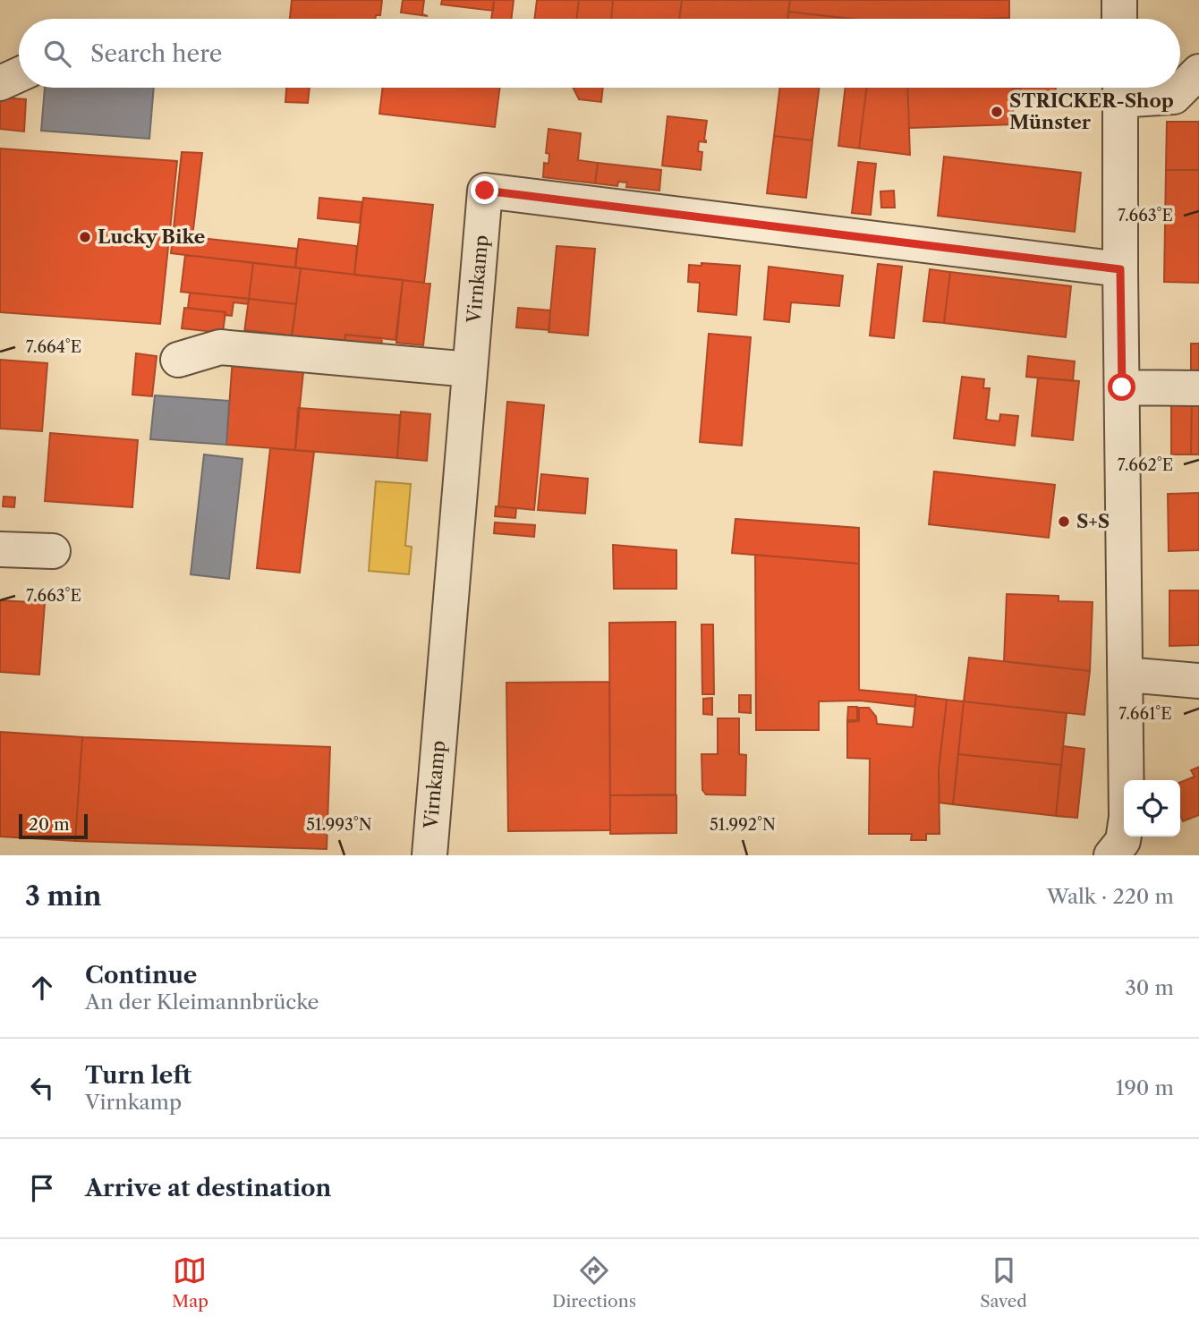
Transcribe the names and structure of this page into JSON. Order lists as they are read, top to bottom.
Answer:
{
  "streets": {
    "street": ["Virnkamp"]
  },
  "places": ["STRICKER-Shop Münster", "Lucky Bike", "S+S"],
  "scale_bar": "20 m",
  "page": {
    "search": "Search here",
    "scale": "20 m",
    "heading": ["3 min", "Walk · 220 m"],
    "list": [
      ["Continue", "An der Kleimannbrücke", "30 m"],
      ["Turn left", "Virnkamp", "190 m"],
      "Arrive at destination"
    ],
    "nav": ["Map", "Directions", "Saved"]
  },
  "coordinates": [
    "7.663°E",
    "7.664°E",
    "7.662°E",
    "7.661°E",
    "51.993°N",
    "51.992°N"
  ]
}
